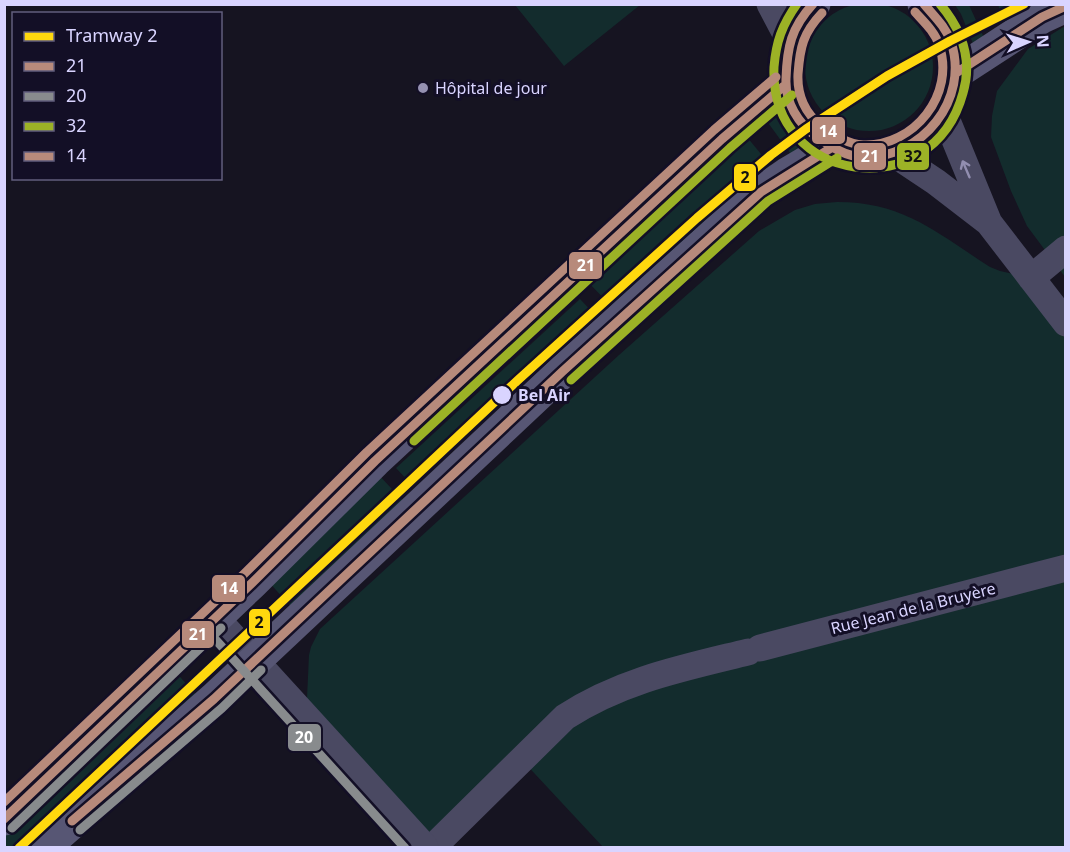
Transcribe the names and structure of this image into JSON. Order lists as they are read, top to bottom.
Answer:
{
  "streets": {
    "street": ["Rue Jean de la Bruyère"]
  },
  "places": ["Hôpital de jour", "Bel Air"],
  "lines": [
    "tram line 2",
    "transit line 21",
    "transit line 32",
    "transit line 14",
    "transit line 20"
  ],
  "legend": [
    "Tramway 2",
    "21",
    "20",
    "32",
    "14"
  ],
  "north": "right"
}
